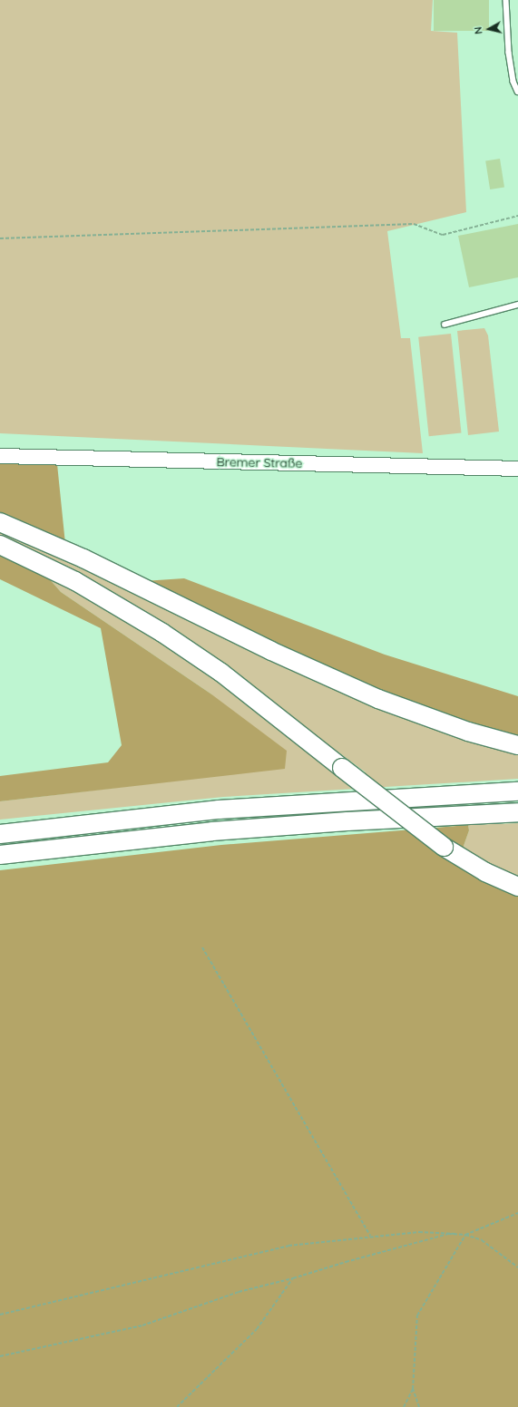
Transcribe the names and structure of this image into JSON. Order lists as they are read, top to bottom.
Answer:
{
  "streets": {
    "main road": ["Bremer Straße"]
  },
  "north": "left"
}
